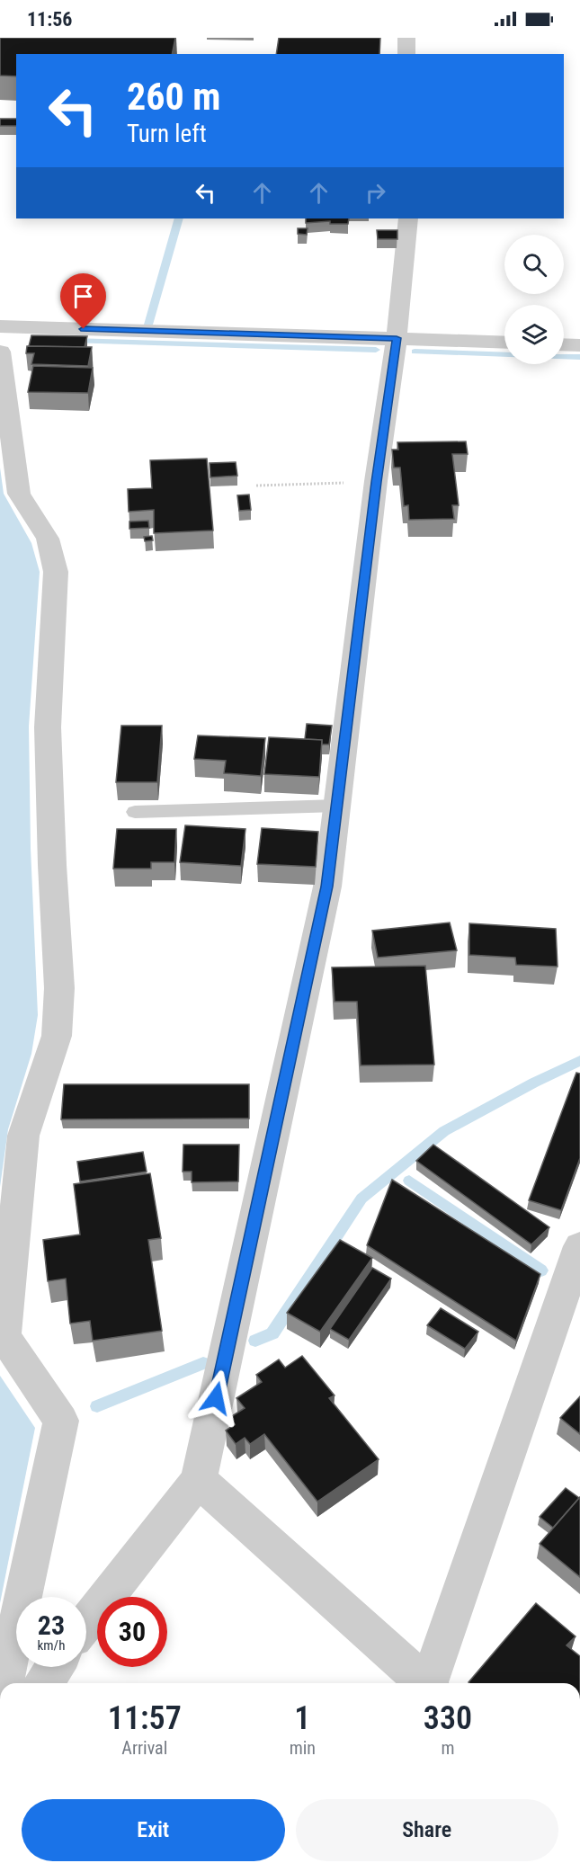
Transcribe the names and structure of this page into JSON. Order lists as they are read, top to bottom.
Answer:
{
  "page": {
    "status": "11:56",
    "turn": ["260 m", "Turn left"],
    "speed": "23 km/h",
    "limit": "30",
    "eta": [
      "11:57",
      "Arrival",
      "1",
      "min",
      "330",
      "m"
    ],
    "buttons": ["Exit", "Share"]
  }
}
